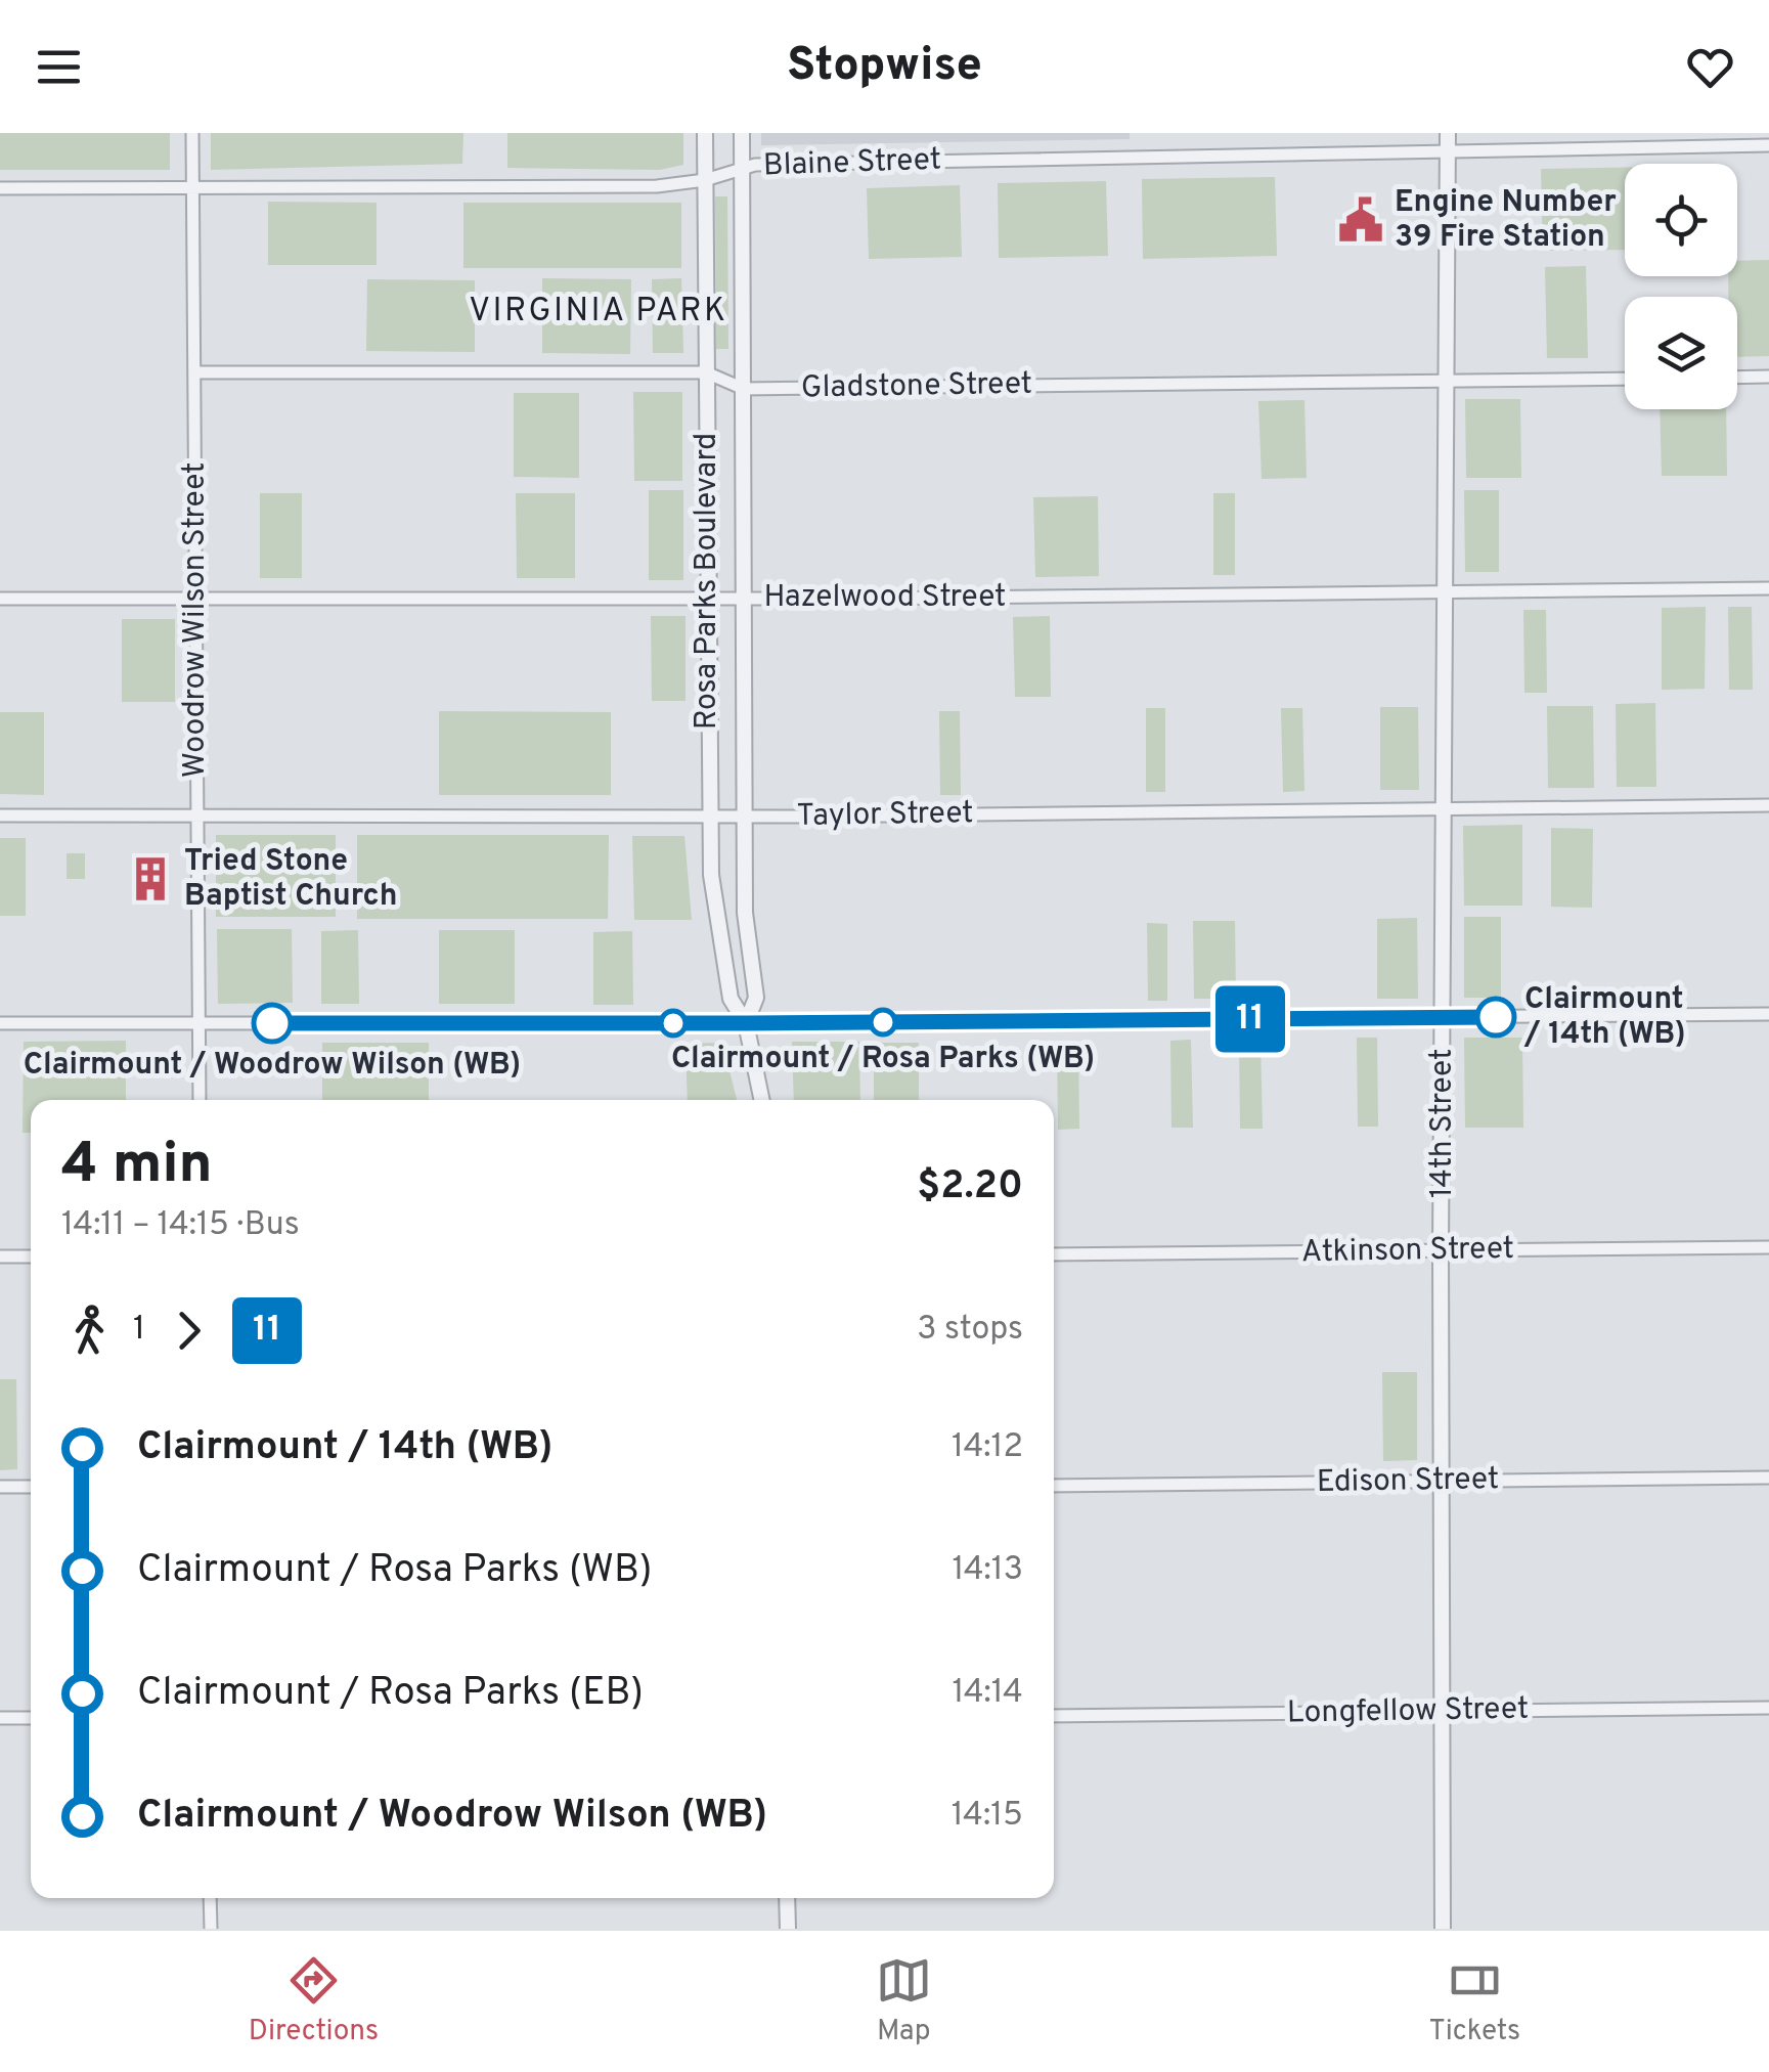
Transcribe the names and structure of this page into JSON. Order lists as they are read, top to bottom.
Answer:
{
  "streets": {
    "street": [
      "Blaine Street",
      "Gladstone Street",
      "Rosa Parks Boulevard",
      "Hazelwood Street",
      "Woodrow Wilson Street",
      "Taylor Street",
      "14th Street",
      "Atkinson Street",
      "Edison Street",
      "Longfellow Street"
    ]
  },
  "crossings": [
    ["Blaine Street", "Rosa Parks Boulevard"],
    ["Blaine Street", "Woodrow Wilson Street"],
    ["Blaine Street", "14th Street"],
    ["Gladstone Street", "Rosa Parks Boulevard"],
    ["Gladstone Street", "Woodrow Wilson Street"],
    ["Gladstone Street", "14th Street"],
    ["Rosa Parks Boulevard", "Hazelwood Street"],
    ["Rosa Parks Boulevard", "Taylor Street"],
    ["Hazelwood Street", "Woodrow Wilson Street"],
    ["Hazelwood Street", "14th Street"],
    ["Woodrow Wilson Street", "Taylor Street"],
    ["Taylor Street", "14th Street"],
    ["14th Street", "Atkinson Street"],
    ["14th Street", "Edison Street"],
    ["14th Street", "Longfellow Street"]
  ],
  "districts": ["VIRGINIA PARK"],
  "places": {
    "public building": ["Engine Number 39 Fire Station"],
    "building": ["Tried Stone Baptist Church"],
    "other": ["Clairmount / 14th (WB)", "Clairmount / Rosa Parks (WB)", "Clairmount / Woodrow Wilson (WB)"]
  },
  "lines": ["bus line 11"],
  "page": {
    "header": "Stopwise",
    "on_map": "11",
    "heading": ["4 min", "14:11 – 14:15 · Bus", "$2.20"],
    "legs": ["1", "11", "3 stops"],
    "list": [
      {
        "name": "Clairmount / 14th (WB)",
        "value": "14:12"
      },
      {
        "name": "Clairmount / Rosa Parks (WB)",
        "value": "14:13"
      },
      {
        "name": "Clairmount / Rosa Parks (EB)",
        "value": "14:14"
      },
      {
        "name": "Clairmount / Woodrow Wilson (WB)",
        "value": "14:15"
      }
    ],
    "tabs": ["Directions", "Map", "Tickets"]
  }
}
